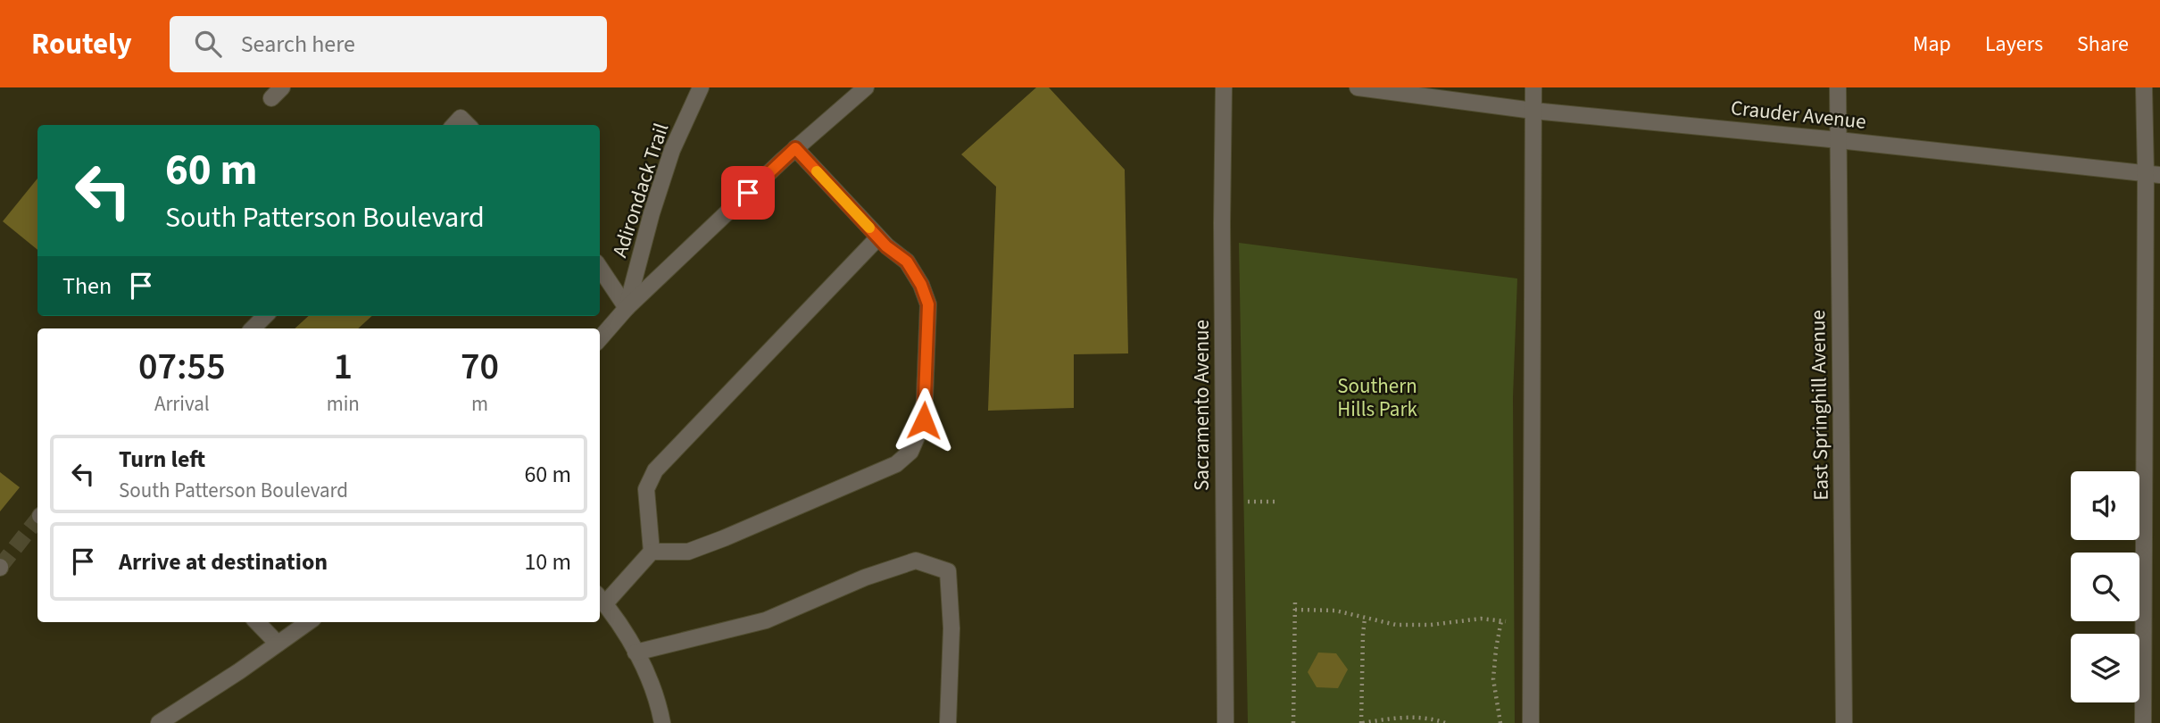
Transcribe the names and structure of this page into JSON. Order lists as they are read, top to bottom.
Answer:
{
  "streets": {
    "street": [
      "Crauder Avenue",
      "Adirondack Trail",
      "Sacramento Avenue",
      "East Springhill Avenue"
    ]
  },
  "crossings": [
    ["Crauder Avenue", "East Springhill Avenue"]
  ],
  "parks": ["Southern Hills Park"],
  "page": {
    "header": "Routely",
    "search": "Search here",
    "nav": ["Map", "Layers", "Share"],
    "turn": ["60 m", "South Patterson Boulevard"],
    "then": "Then",
    "eta": [
      "07:55",
      "Arrival",
      "1",
      "min",
      "70",
      "m"
    ],
    "list": [
      {
        "name": "Turn left",
        "note": "South Patterson Boulevard",
        "value": "60 m"
      },
      {
        "name": "Arrive at destination",
        "value": "10 m"
      }
    ]
  }
}
